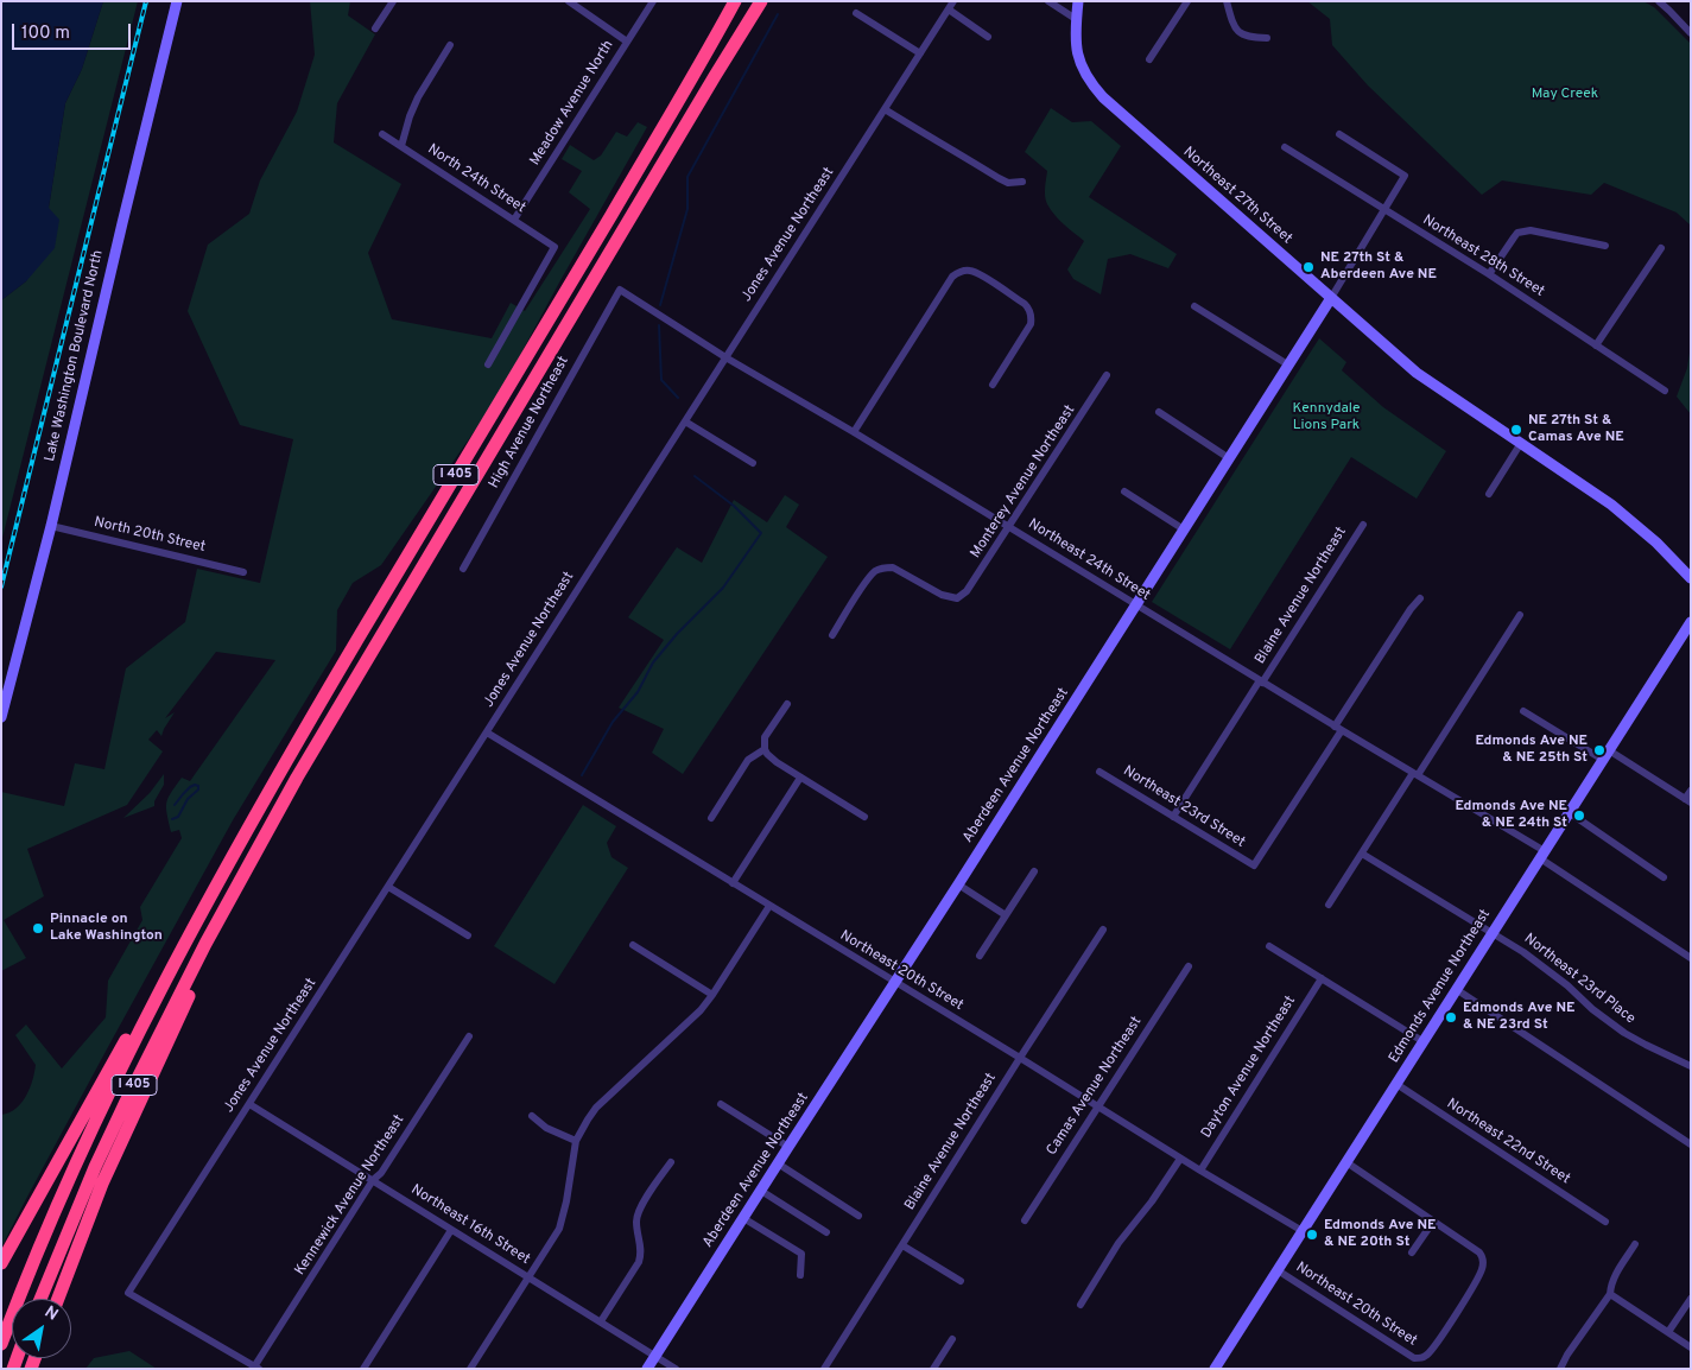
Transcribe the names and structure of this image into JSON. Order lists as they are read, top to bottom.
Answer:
{
  "streets": {
    "highway": ["I 405"],
    "street": [
      "Meadow Avenue North",
      "North 24th Street",
      "Northeast 27th Street",
      "Jones Avenue Northeast",
      "Northeast 28th Street",
      "Lake Washington Boulevard North",
      "High Avenue Northeast",
      "Monterey Avenue Northeast",
      "North 20th Street",
      "Northeast 24th Street",
      "Blaine Avenue Northeast",
      "Aberdeen Avenue Northeast",
      "Northeast 23rd Street",
      "Northeast 20th Street",
      "Northeast 23rd Place",
      "Edmonds Avenue Northeast",
      "Dayton Avenue Northeast",
      "Camas Avenue Northeast",
      "Northeast 22nd Street",
      "Kennewick Avenue Northeast",
      "Northeast 16th Street"
    ]
  },
  "crossings": [
    ["Meadow Avenue North", "North 24th Street"],
    ["Northeast 27th Street", "Aberdeen Avenue Northeast"],
    ["Jones Avenue Northeast", "Northeast 24th Street"],
    ["Jones Avenue Northeast", "Northeast 20th Street"],
    ["Jones Avenue Northeast", "Kennewick Avenue Northeast"],
    ["Jones Avenue Northeast", "Northeast 16th Street"],
    ["Northeast 28th Street", "Aberdeen Avenue Northeast"],
    ["Lake Washington Boulevard North", "North 20th Street"],
    ["High Avenue Northeast", "Northeast 24th Street"],
    ["Monterey Avenue Northeast", "Northeast 24th Street"],
    ["Northeast 24th Street", "Blaine Avenue Northeast"],
    ["Northeast 24th Street", "Aberdeen Avenue Northeast"],
    ["Northeast 24th Street", "Northeast 23rd Street"],
    ["Northeast 24th Street", "Edmonds Avenue Northeast"],
    ["Blaine Avenue Northeast", "Northeast 23rd Street"],
    ["Blaine Avenue Northeast", "Northeast 20th Street"],
    ["Aberdeen Avenue Northeast", "Northeast 20th Street"],
    ["Aberdeen Avenue Northeast", "Northeast 16th Street"],
    ["Northeast 20th Street", "Edmonds Avenue Northeast"],
    ["Northeast 20th Street", "Dayton Avenue Northeast"],
    ["Northeast 20th Street", "Camas Avenue Northeast"],
    ["Northeast 23rd Place", "Edmonds Avenue Northeast"],
    ["Edmonds Avenue Northeast", "Northeast 22nd Street"],
    ["Kennewick Avenue Northeast", "Northeast 16th Street"]
  ],
  "parks": ["May Creek", "Kennydale Lions Park"],
  "places": [
    "NE 27th St & Aberdeen Ave NE",
    "NE 27th St & Camas Ave NE",
    "Edmonds Ave NE & NE 25th St",
    "Edmonds Ave NE & NE 24th St",
    "Pinnacle on Lake Washington",
    "Edmonds Ave NE & NE 23rd St",
    "Edmonds Ave NE & NE 20th St"
  ],
  "scale_bar": "100 m",
  "north": "top right"
}
